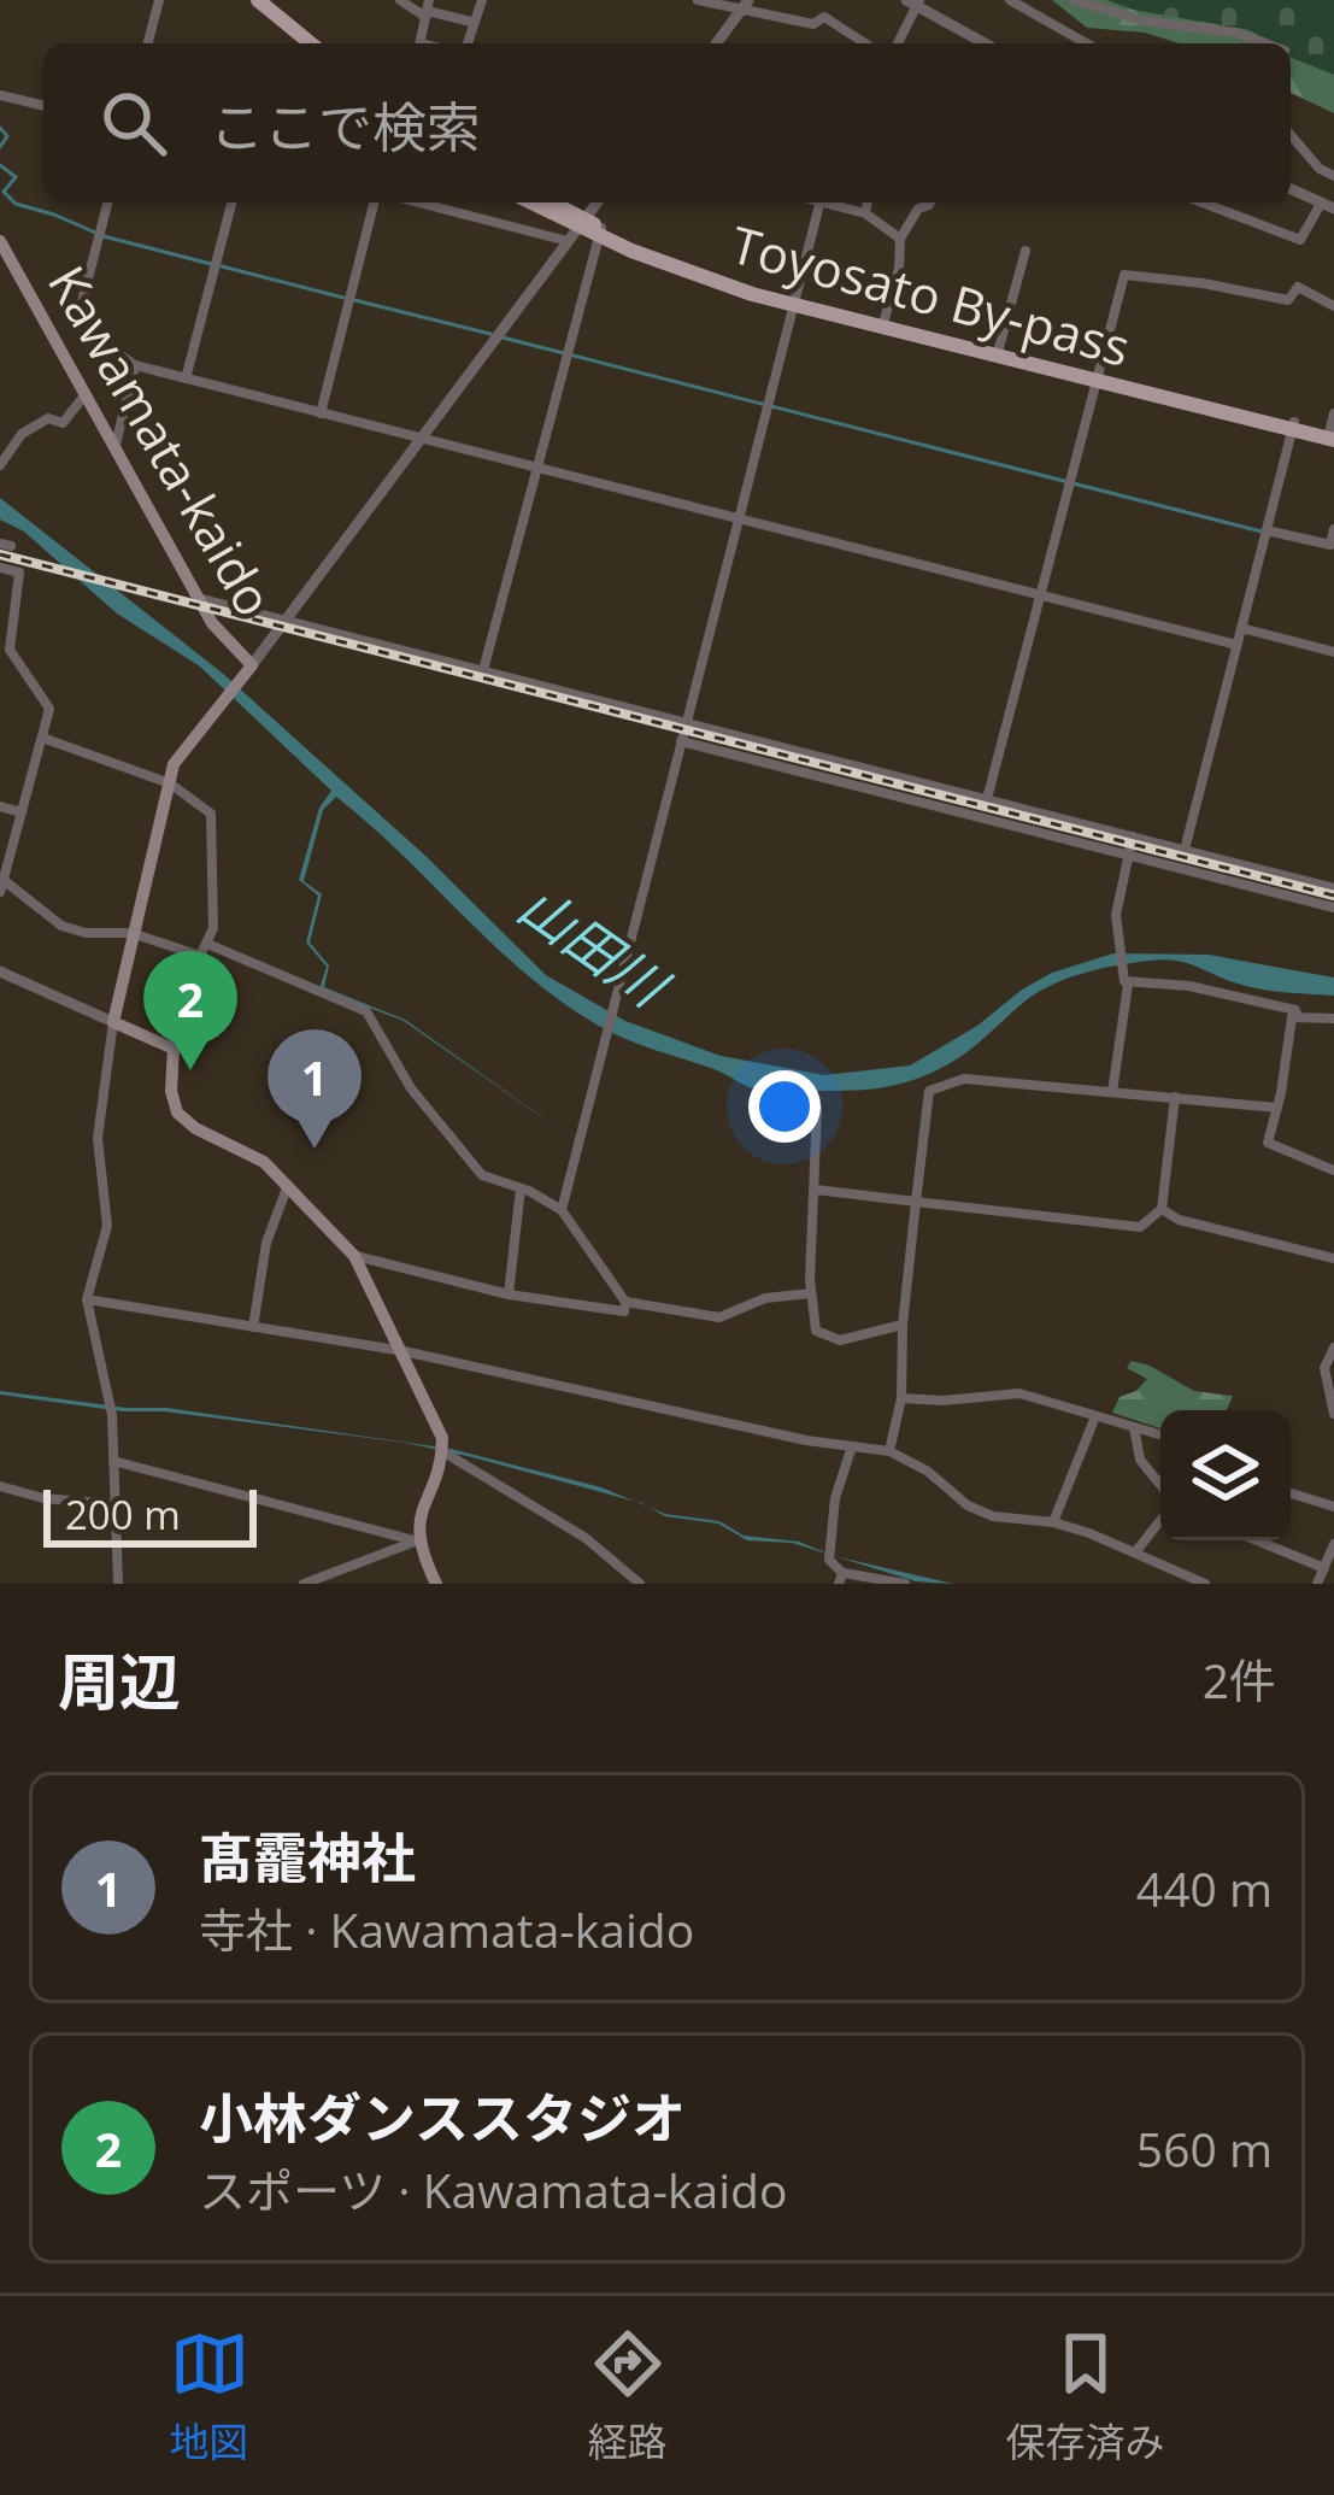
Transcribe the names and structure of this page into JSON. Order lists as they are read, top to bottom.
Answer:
{
  "streets": {
    "main road": ["Toyosato By-pass", "Kawamata-kaido"]
  },
  "water": ["山田川"],
  "scale_bar": "200 m",
  "page": {
    "search": "ここで検索",
    "pins": ["2", "1"],
    "scale": "200 m",
    "heading": ["周辺", "2件"],
    "list": [
      {
        "mark": "1",
        "name": "髙靇神社",
        "note": "寺社 · Kawamata-kaido",
        "value": "440 m"
      },
      {
        "mark": "2",
        "name": "小林ダンススタジオ",
        "note": "スポーツ · Kawamata-kaido",
        "value": "560 m"
      }
    ],
    "nav": ["地図", "経路", "保存済み"]
  }
}
